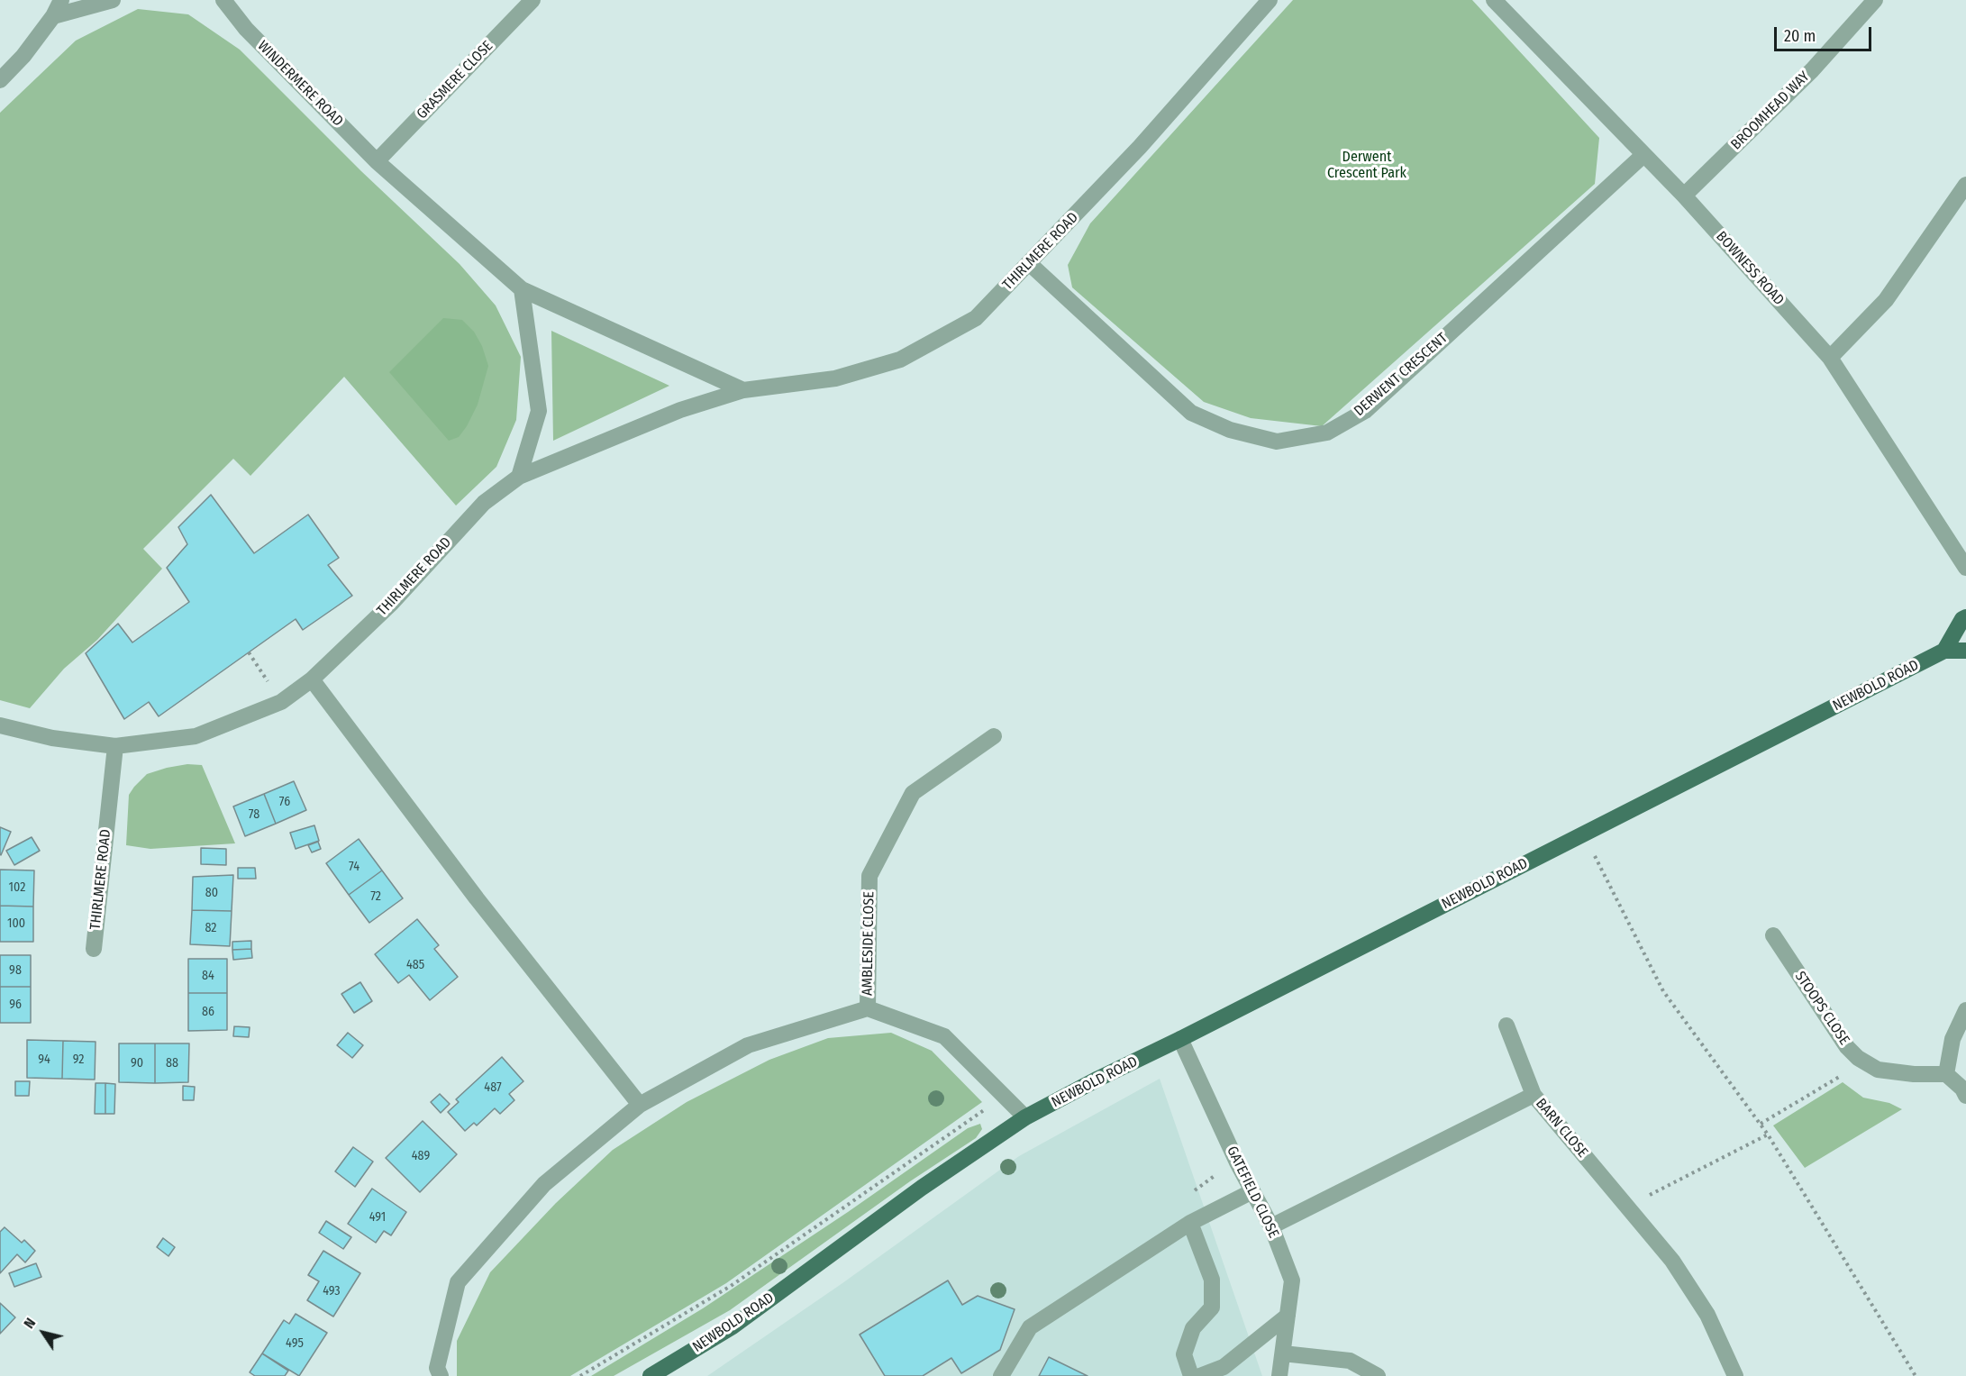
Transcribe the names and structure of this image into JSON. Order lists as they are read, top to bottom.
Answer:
{
  "streets": {
    "main road": ["NEWBOLD ROAD"],
    "street": [
      "GRASMERE CLOSE",
      "WINDERMERE ROAD",
      "BROOMHEAD WAY",
      "THIRLMERE ROAD",
      "BOWNESS ROAD",
      "DERWENT CRESCENT",
      "AMBLESIDE CLOSE",
      "STOOPS CLOSE",
      "BARN CLOSE",
      "GATEFIELD CLOSE"
    ]
  },
  "crossings": [
    ["GRASMERE CLOSE", "WINDERMERE ROAD"],
    ["BROOMHEAD WAY", "BOWNESS ROAD"],
    ["THIRLMERE ROAD", "DERWENT CRESCENT"],
    ["BOWNESS ROAD", "DERWENT CRESCENT"],
    ["NEWBOLD ROAD", "GATEFIELD CLOSE"],
    ["BARN CLOSE", "GATEFIELD CLOSE"]
  ],
  "parks": ["Derwent Crescent Park"],
  "house_numbers": [
    "76",
    "78",
    "74",
    "102",
    "80",
    "72",
    "100",
    "82",
    "485",
    "98",
    "84",
    "96",
    "86",
    "94",
    "92",
    "90",
    "88",
    "487",
    "489",
    "491",
    "493",
    "495"
  ],
  "scale_bar": "20 m",
  "north": "top left"
}
